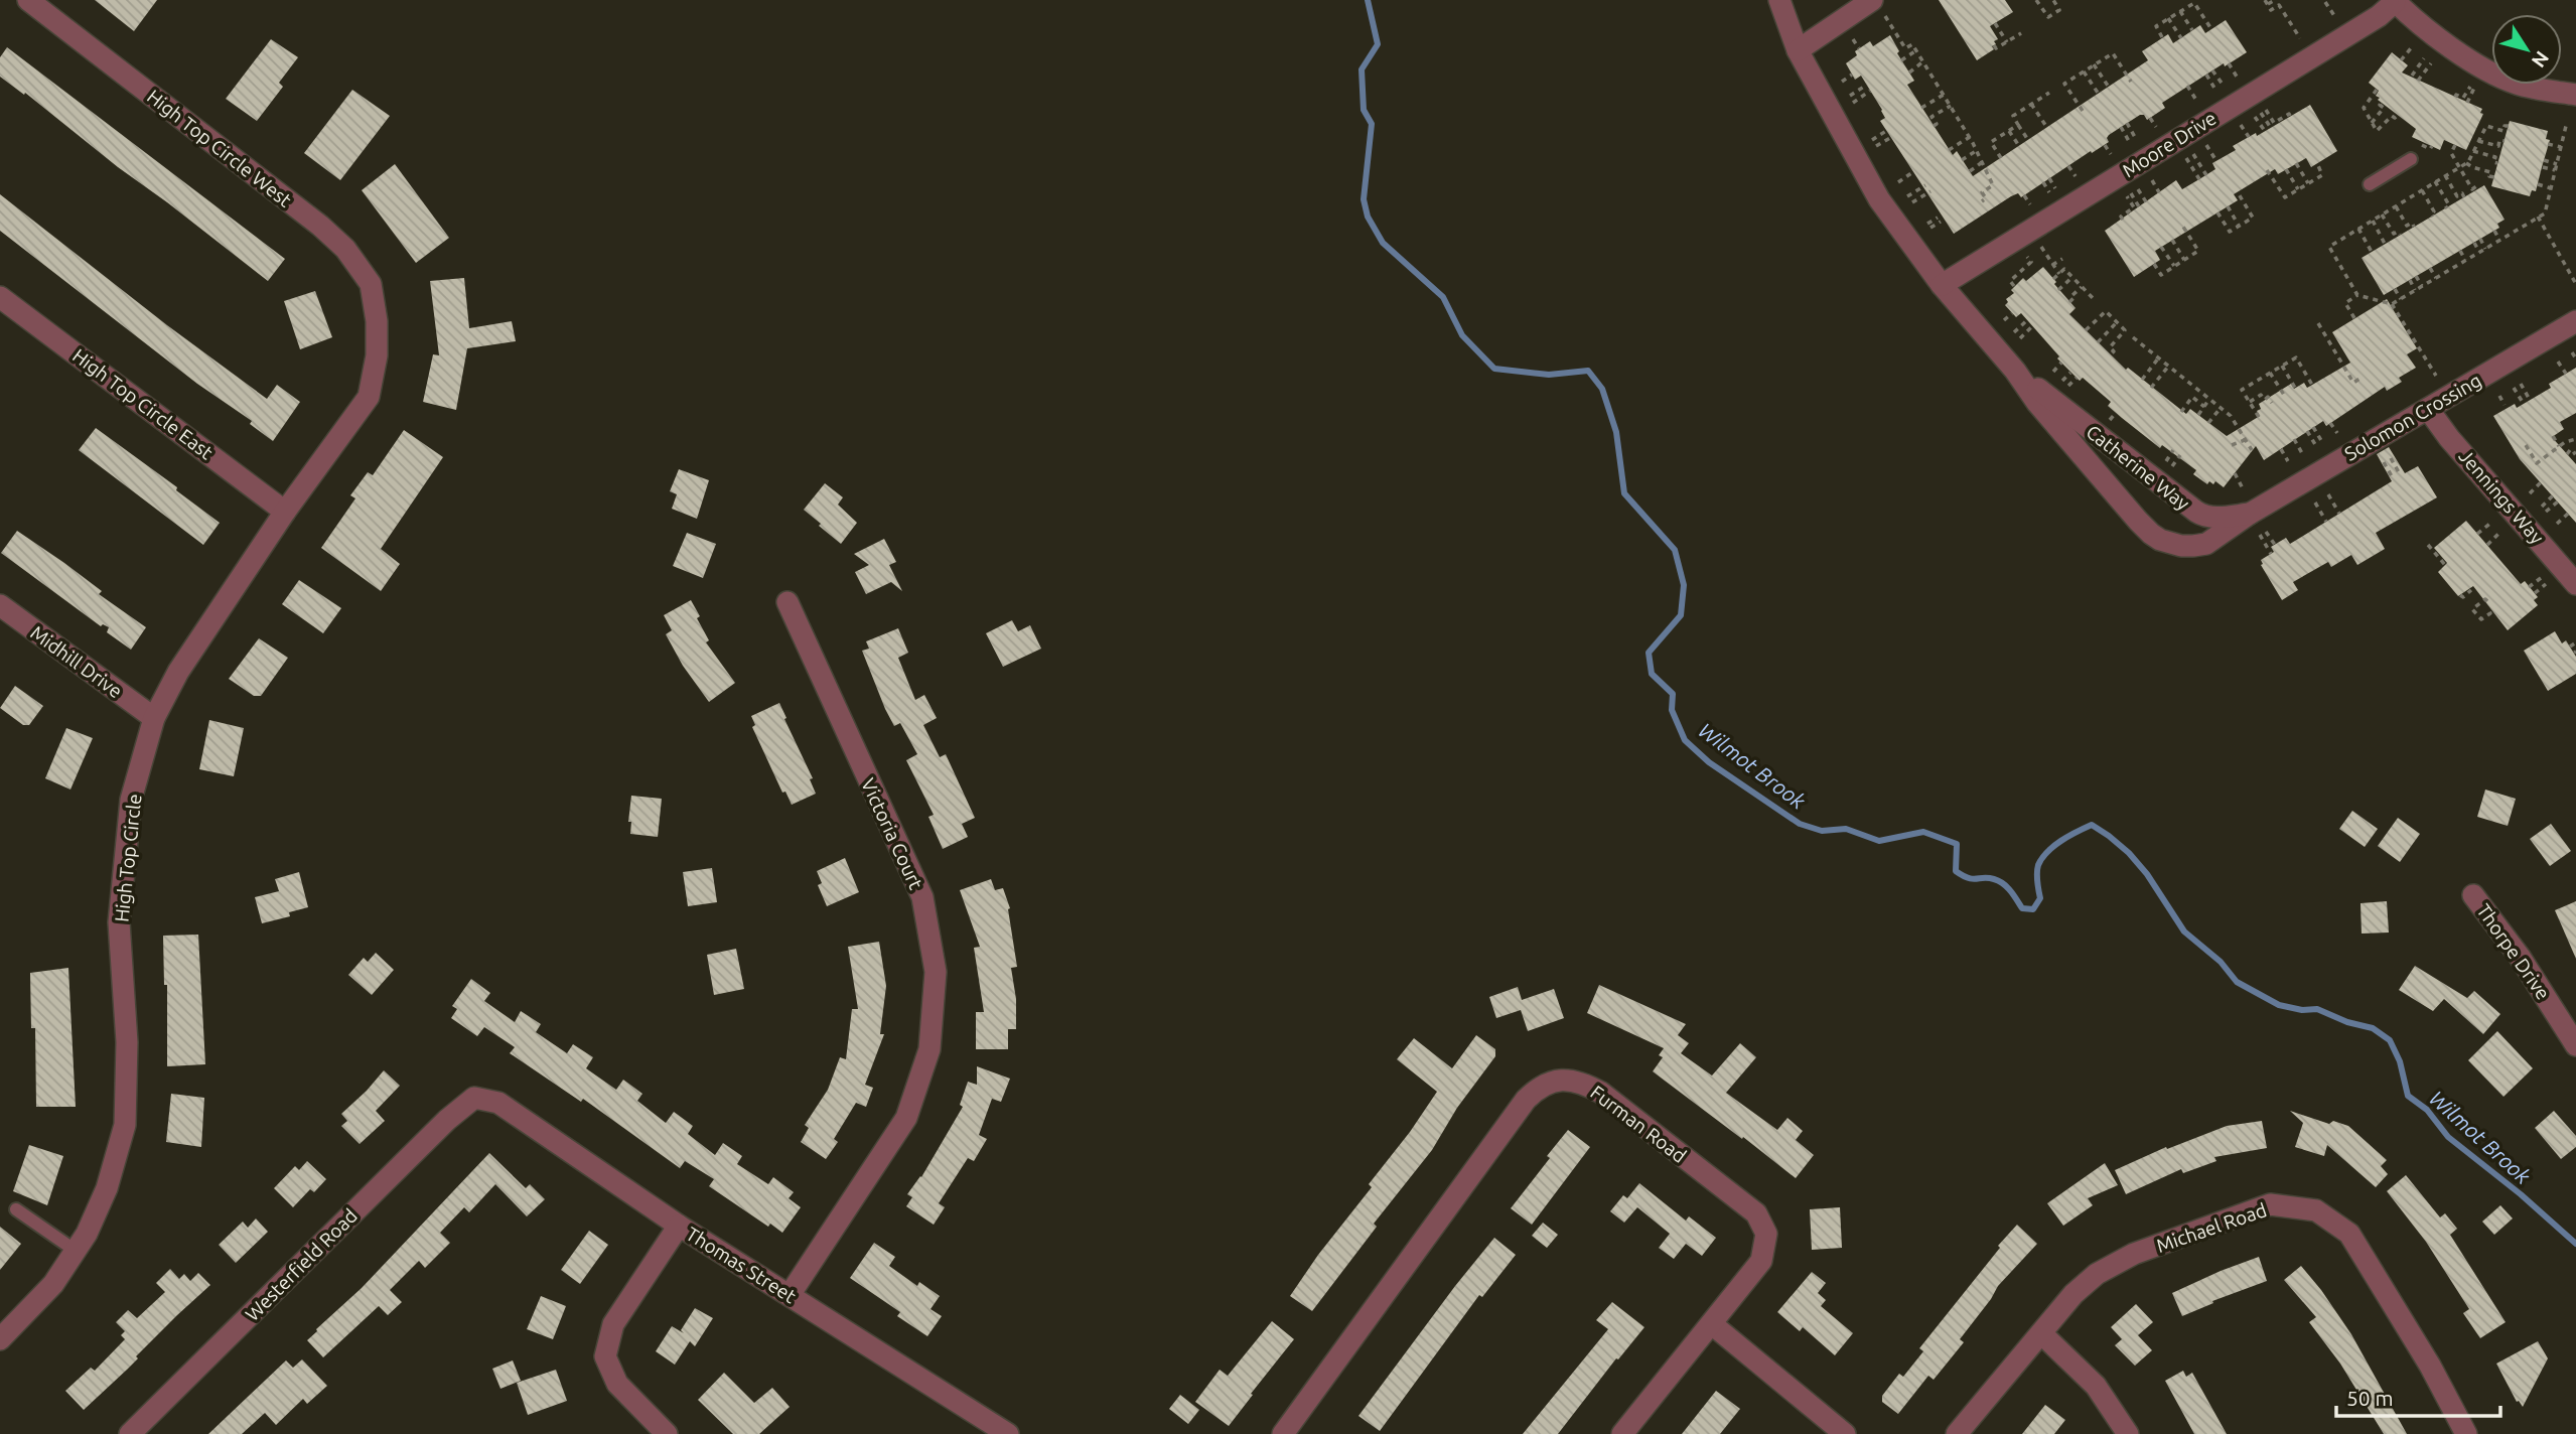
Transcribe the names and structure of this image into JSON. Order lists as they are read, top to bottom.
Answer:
{
  "streets": {
    "street": [
      "Moore Drive",
      "High Top Circle West",
      "High Top Circle East",
      "Solomon Crossing",
      "Catherine Way",
      "Jennings Way",
      "Midhill Drive",
      "Victoria Court",
      "High Top Circle",
      "Thorpe Drive",
      "Furman Road",
      "Michael Road",
      "Westerfield Road",
      "Thomas Street"
    ]
  },
  "crossings": [
    ["Moore Drive", "Catherine Way"],
    ["High Top Circle West", "High Top Circle"],
    ["High Top Circle East", "High Top Circle"],
    ["Solomon Crossing", "Catherine Way"],
    ["Solomon Crossing", "Jennings Way"],
    ["Midhill Drive", "High Top Circle"],
    ["Victoria Court", "Thomas Street"],
    ["Westerfield Road", "Thomas Street"]
  ],
  "water": ["Wilmot Brook"],
  "scale_bar": "50 m",
  "north": "bottom right"
}
